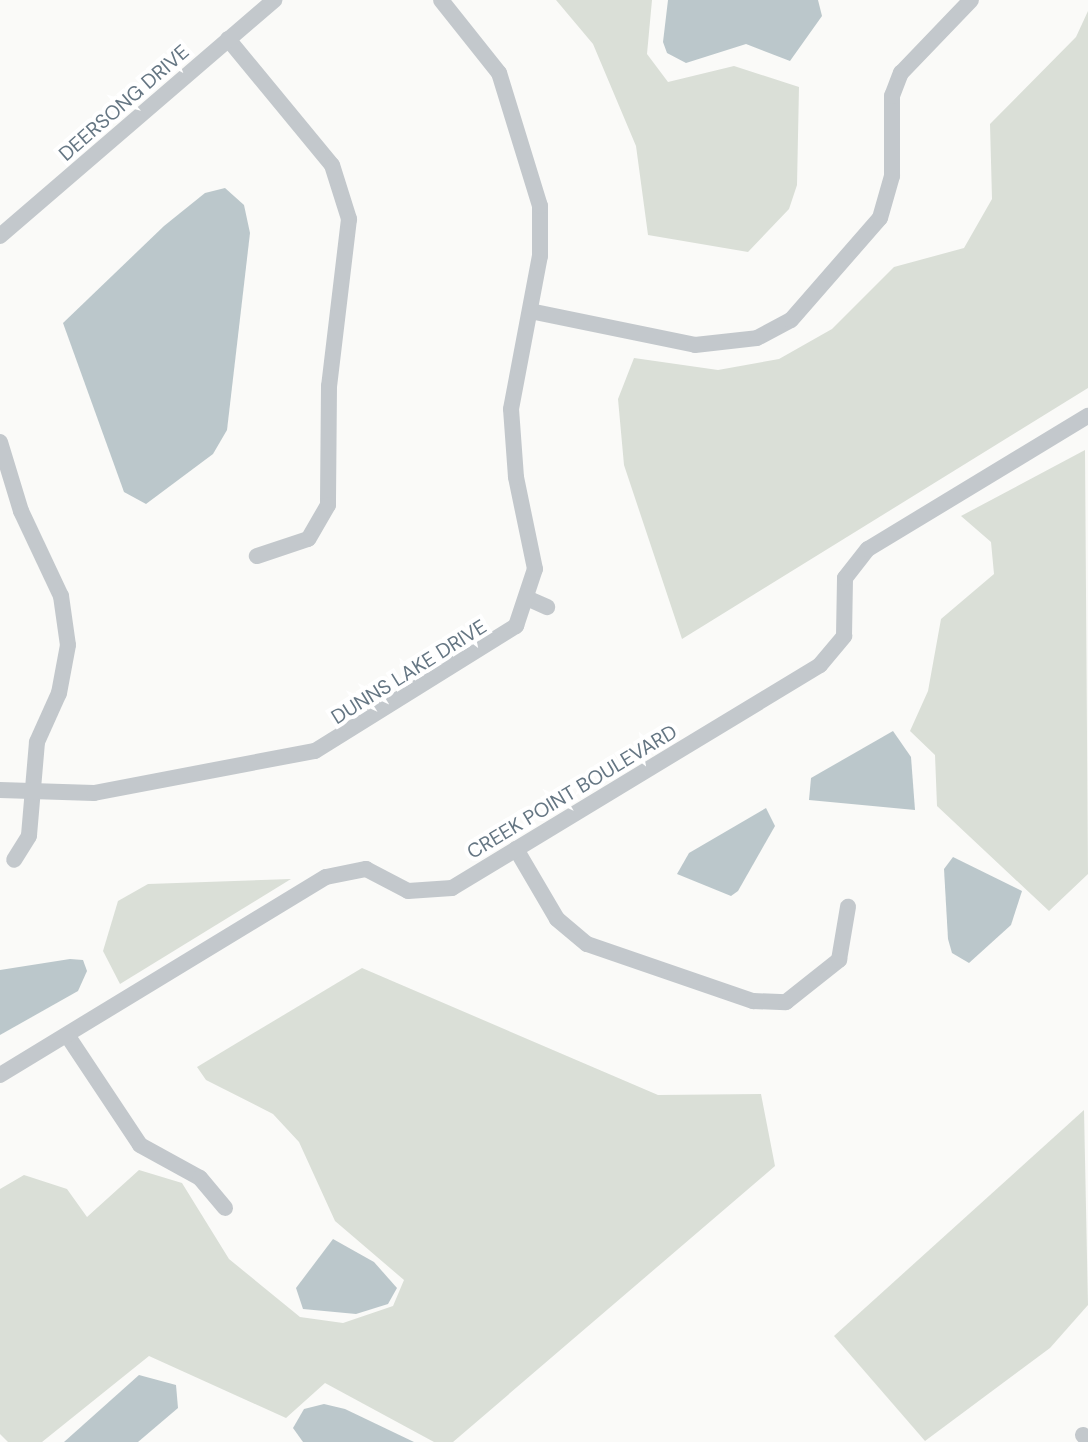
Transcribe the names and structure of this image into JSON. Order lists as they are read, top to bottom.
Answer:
{
  "streets": {
    "street": ["DEERSONG DRIVE", "DUNNS LAKE DRIVE", "CREEK POINT BOULEVARD"]
  }
}
